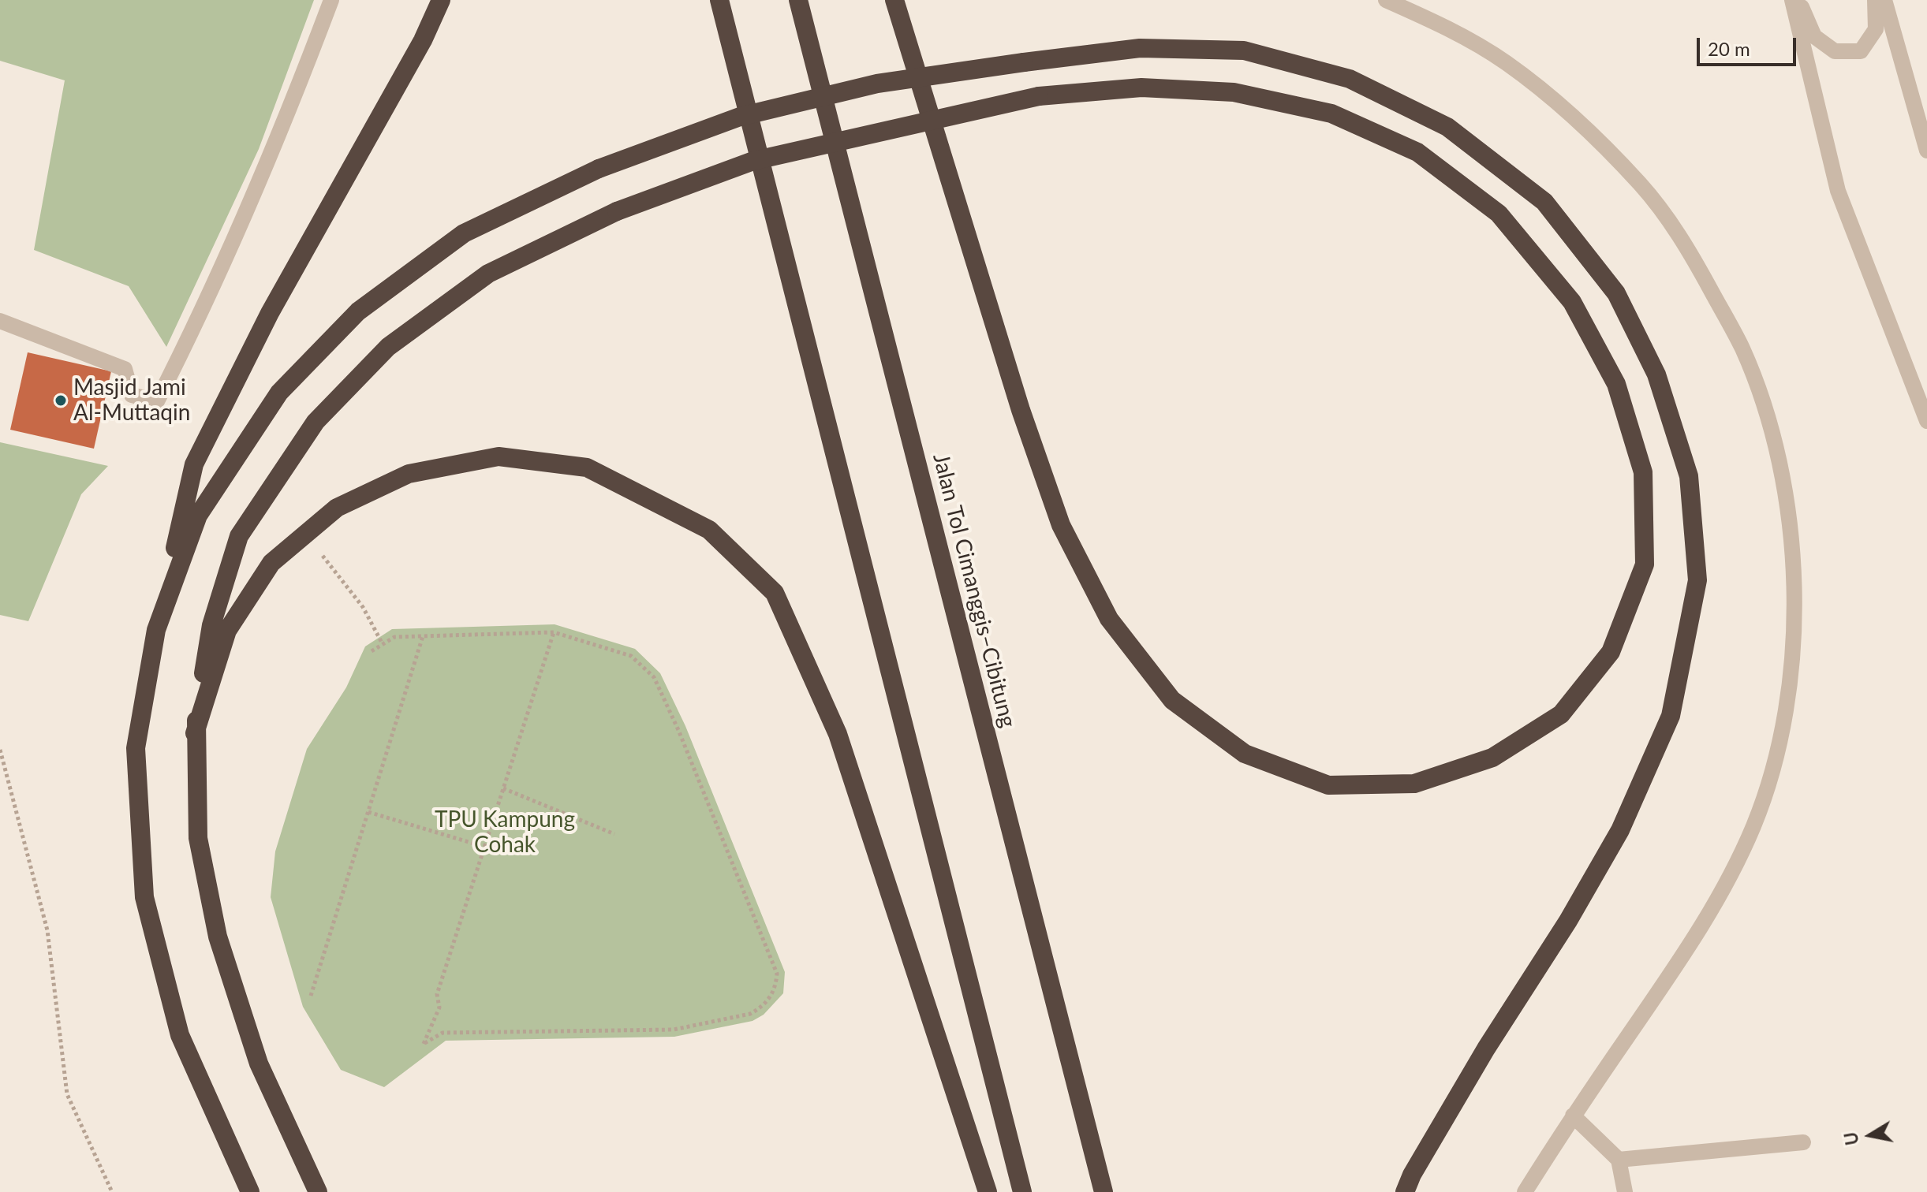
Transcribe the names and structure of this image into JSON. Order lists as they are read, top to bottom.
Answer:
{
  "streets": {
    "highway": ["Jalan Tol Cimanggis–Cibitung"]
  },
  "parks": ["TPU Kampung Cohak"],
  "places": ["Masjid Jami Al-Muttaqin"],
  "scale_bar": "20 m",
  "north": "left"
}
